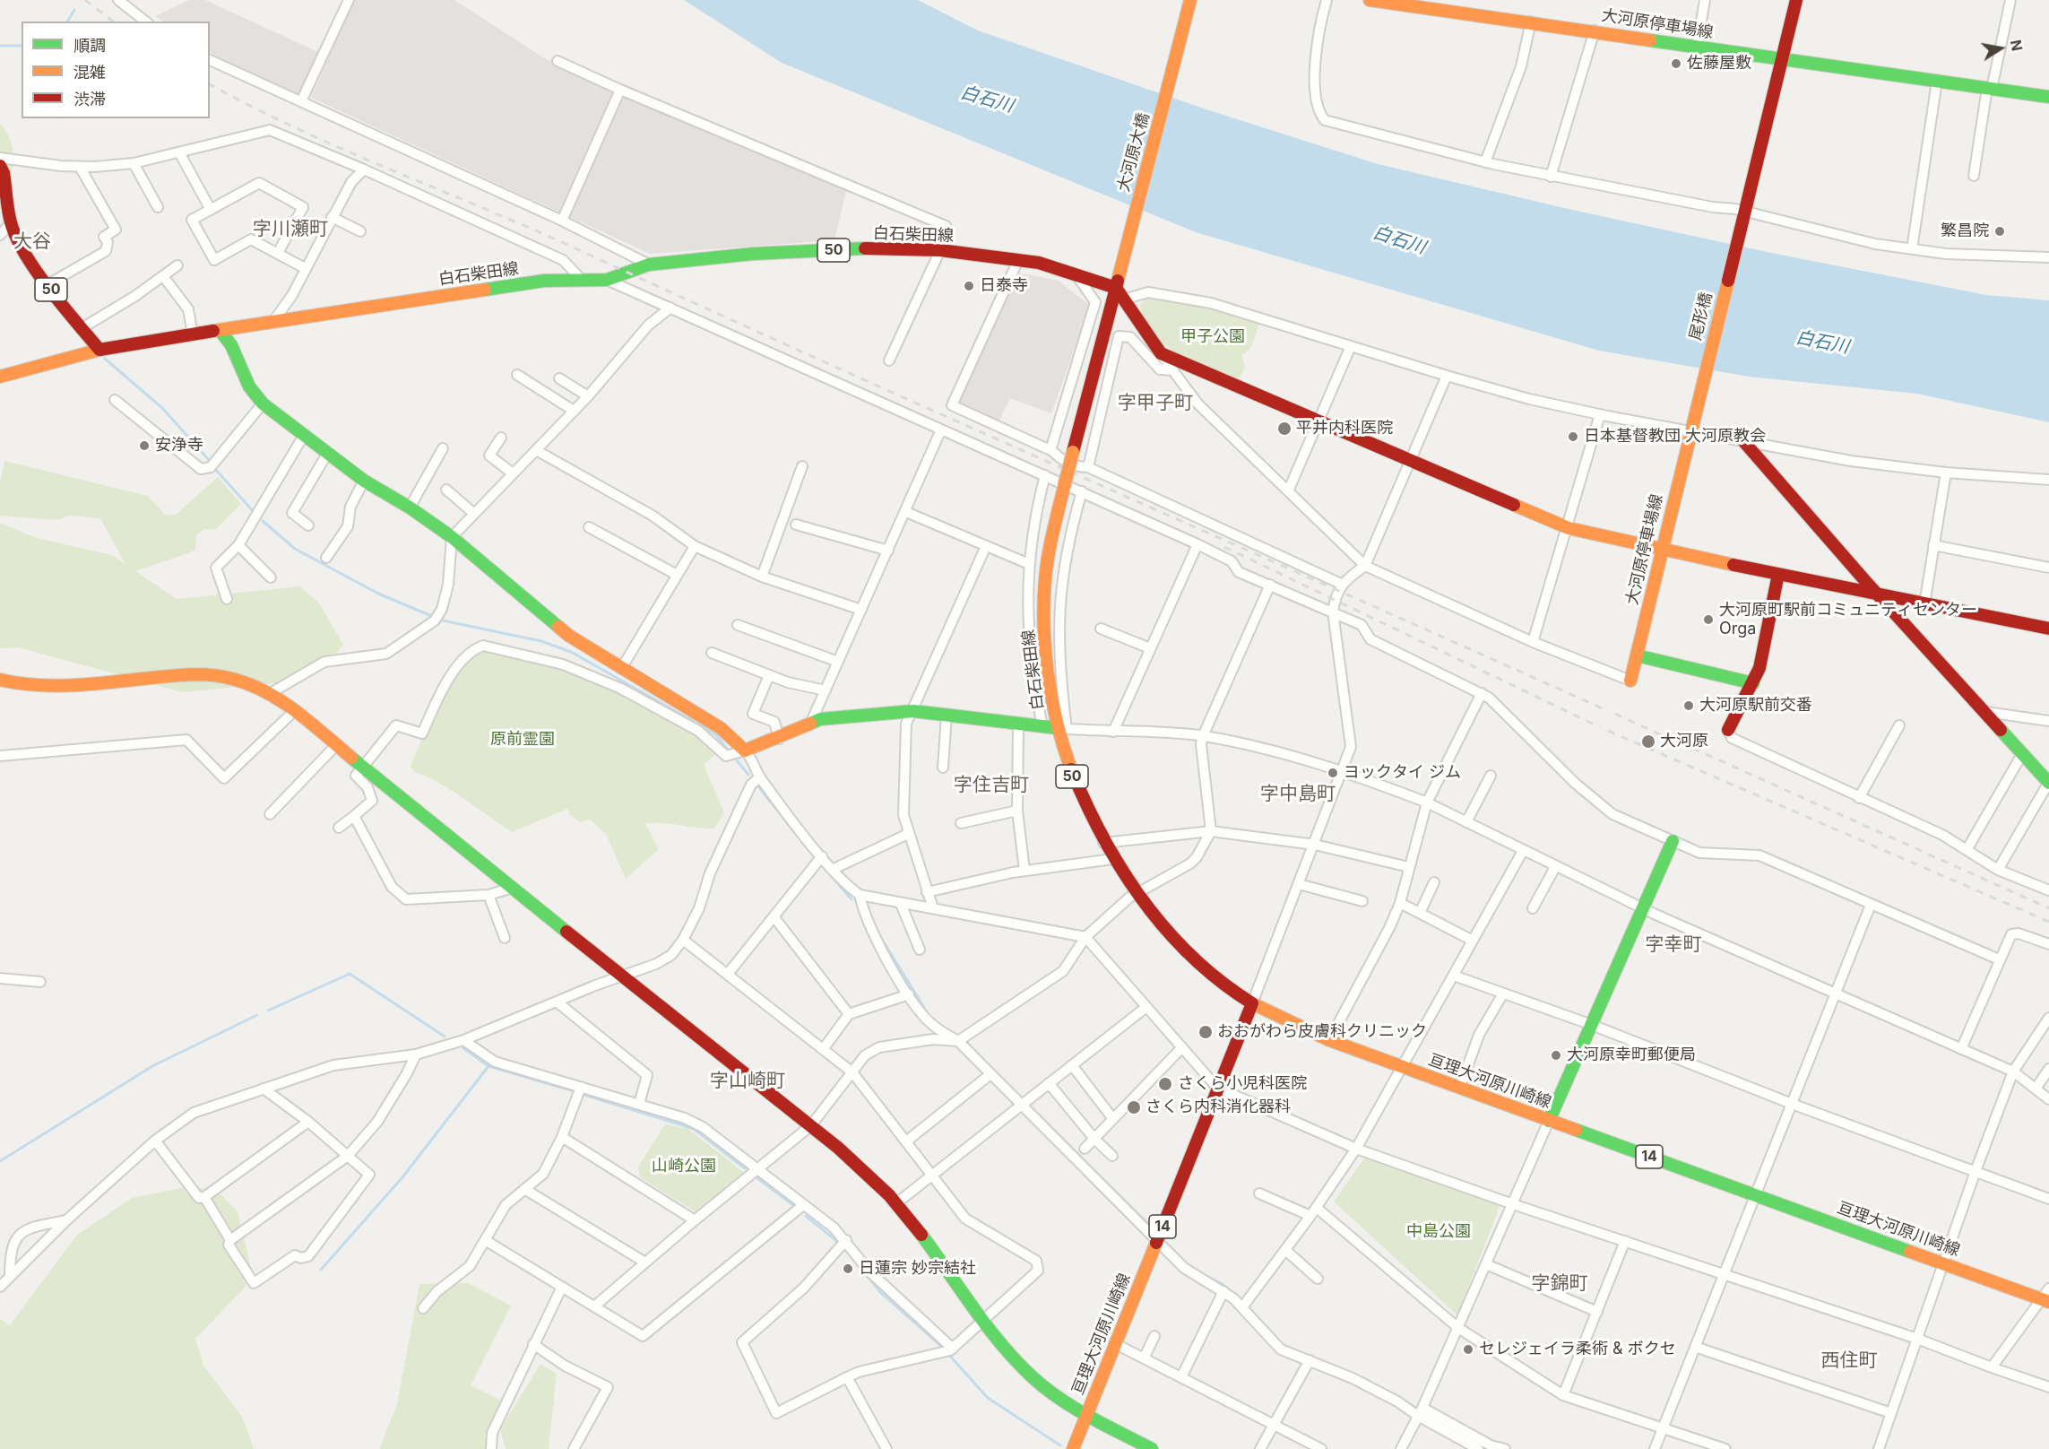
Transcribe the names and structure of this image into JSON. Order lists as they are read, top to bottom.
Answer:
{
  "streets": {
    "street": [
      "大河原停車場線",
      "大河原大橋",
      "白石柴田線",
      "50",
      "尾形橋",
      "亘理大河原川崎線",
      "14"
    ]
  },
  "crossings": [
    ["大河原停車場線", "尾形橋"],
    ["大河原大橋", "白石柴田線"],
    ["白石柴田線", "50"],
    ["白石柴田線", "亘理大河原川崎線"]
  ],
  "districts": [
    "字川瀬町",
    "大谷",
    "字甲子町",
    "字住吉町",
    "字中島町",
    "字幸町",
    "字山崎町",
    "字錦町",
    "西住町"
  ],
  "water": ["白石川"],
  "parks": [
    "甲子公園",
    "原前霊園",
    "山崎公園",
    "中島公園"
  ],
  "places": [
    "佐藤屋敷",
    "繁昌院",
    "日泰寺",
    "平井内科医院",
    "日本基督教団 大河原教会",
    "安浄寺",
    "大河原町駅前コミュニティセンター Orga",
    "大河原駅前交番",
    "大河原",
    "ヨックタイ ジム",
    "おおがわら皮膚科クリニック",
    "大河原幸町郵便局",
    "さくら小児科医院",
    "さくら内科消化器科",
    "日蓮宗 妙宗結社",
    "セレジェイラ柔術 & ボクセ"
  ],
  "legend": ["順調", "混雑", "渋滞"],
  "north": "right"
}
